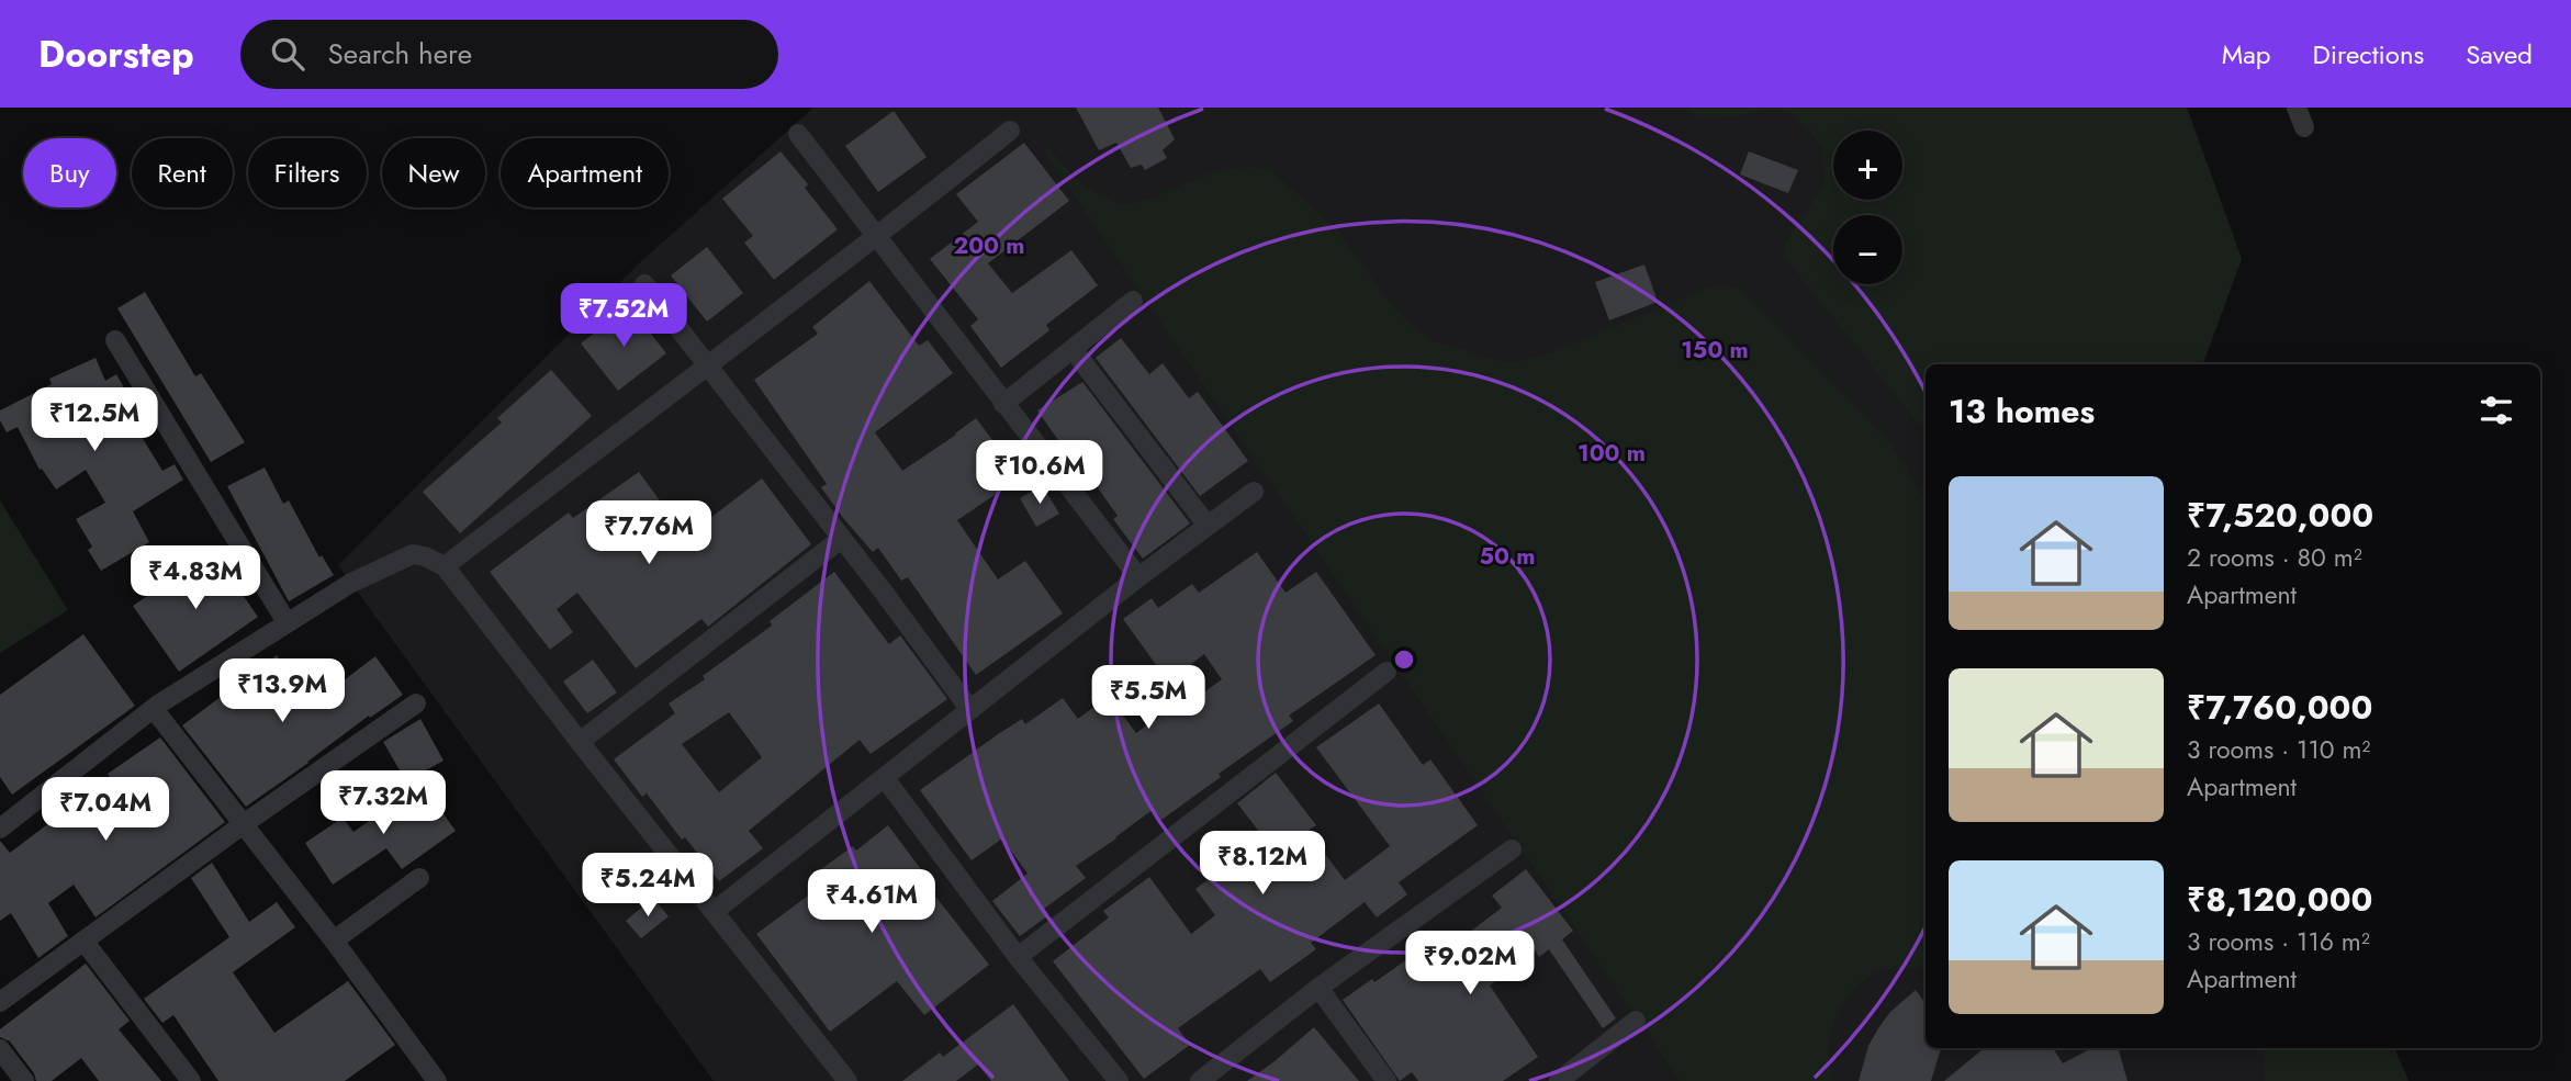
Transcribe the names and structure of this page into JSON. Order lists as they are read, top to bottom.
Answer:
{
  "page": {
    "header": "Doorstep",
    "search": "Search here",
    "nav": ["Map", "Directions", "Saved"],
    "map_buttons": ["+", "−"],
    "chip": [
      "Buy",
      "Rent",
      "Filters",
      "New",
      "Apartment"
    ],
    "price": [
      "₹7.52M",
      "₹12.5M",
      "₹10.6M",
      "₹7.76M",
      "₹4.83M",
      "₹13.9M",
      "₹5.5M",
      "₹7.32M",
      "₹7.04M",
      "₹8.12M",
      "₹5.24M",
      "₹4.61M",
      "₹9.02M"
    ],
    "heading": "13 homes",
    "list": [
      {
        "name": "₹7,520,000",
        "note": "2 rooms · 80 m² · Apartment"
      },
      {
        "name": "₹7,760,000",
        "note": "3 rooms · 110 m² · Apartment"
      },
      {
        "name": "₹8,120,000",
        "note": "3 rooms · 116 m² · Apartment"
      }
    ]
  },
  "rings": [
    "200 m",
    "150 m",
    "100 m",
    "50 m"
  ]
}
